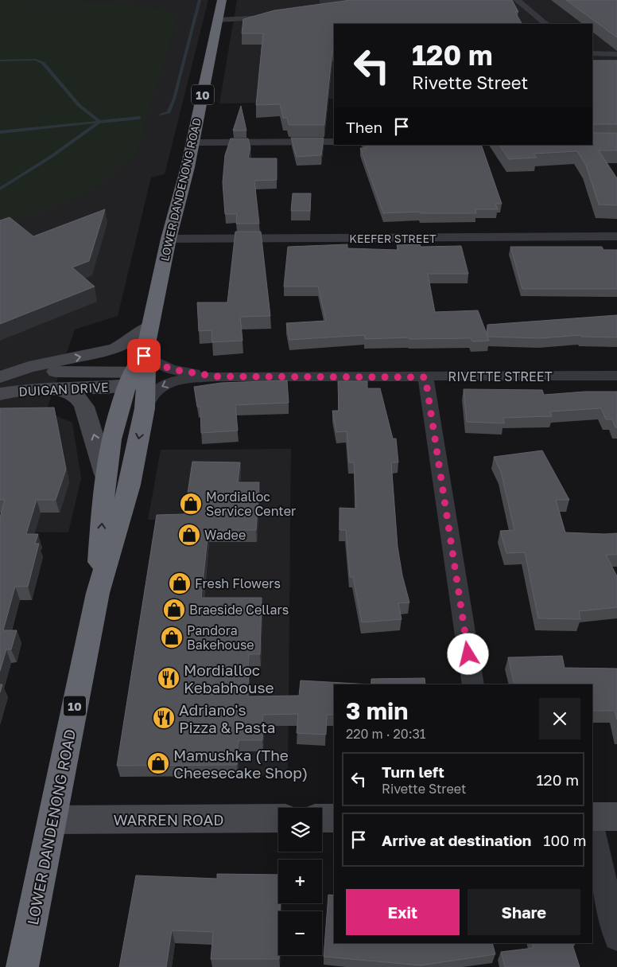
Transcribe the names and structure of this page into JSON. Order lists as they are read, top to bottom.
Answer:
{
  "streets": {
    "highway": ["10", "LOWER DANDENONG ROAD"],
    "main road": ["DUIGAN DRIVE", "WARREN ROAD"],
    "street": ["KEEFER STREET", "RIVETTE STREET"]
  },
  "crossings": [
    ["LOWER DANDENONG ROAD", "KEEFER STREET"],
    ["LOWER DANDENONG ROAD", "RIVETTE STREET"],
    ["LOWER DANDENONG ROAD", "DUIGAN DRIVE"],
    ["LOWER DANDENONG ROAD", "WARREN ROAD"],
    ["RIVETTE STREET", "DUIGAN DRIVE"]
  ],
  "places": {
    "shop": [
      "Mordialloc Service Center",
      "Wadee",
      "Fresh Flowers",
      "Braeside Cellars",
      "Pandora Bakehouse",
      "Mamushka (The Cheesecake Shop)"
    ],
    "restaurant": ["Mordialloc Kebabhouse", "Adriano's Pizza & Pasta"]
  },
  "page": {
    "turn": ["120 m", "Rivette Street"],
    "then": "Then",
    "heading": ["3 min", "220 m · 20:31"],
    "list": [
      {
        "name": "Turn left",
        "note": "Rivette Street",
        "value": "120 m"
      },
      {
        "name": "Arrive at destination",
        "value": "100 m"
      }
    ],
    "map_buttons": ["+", "−"],
    "buttons": ["Exit", "Share"]
  }
}
